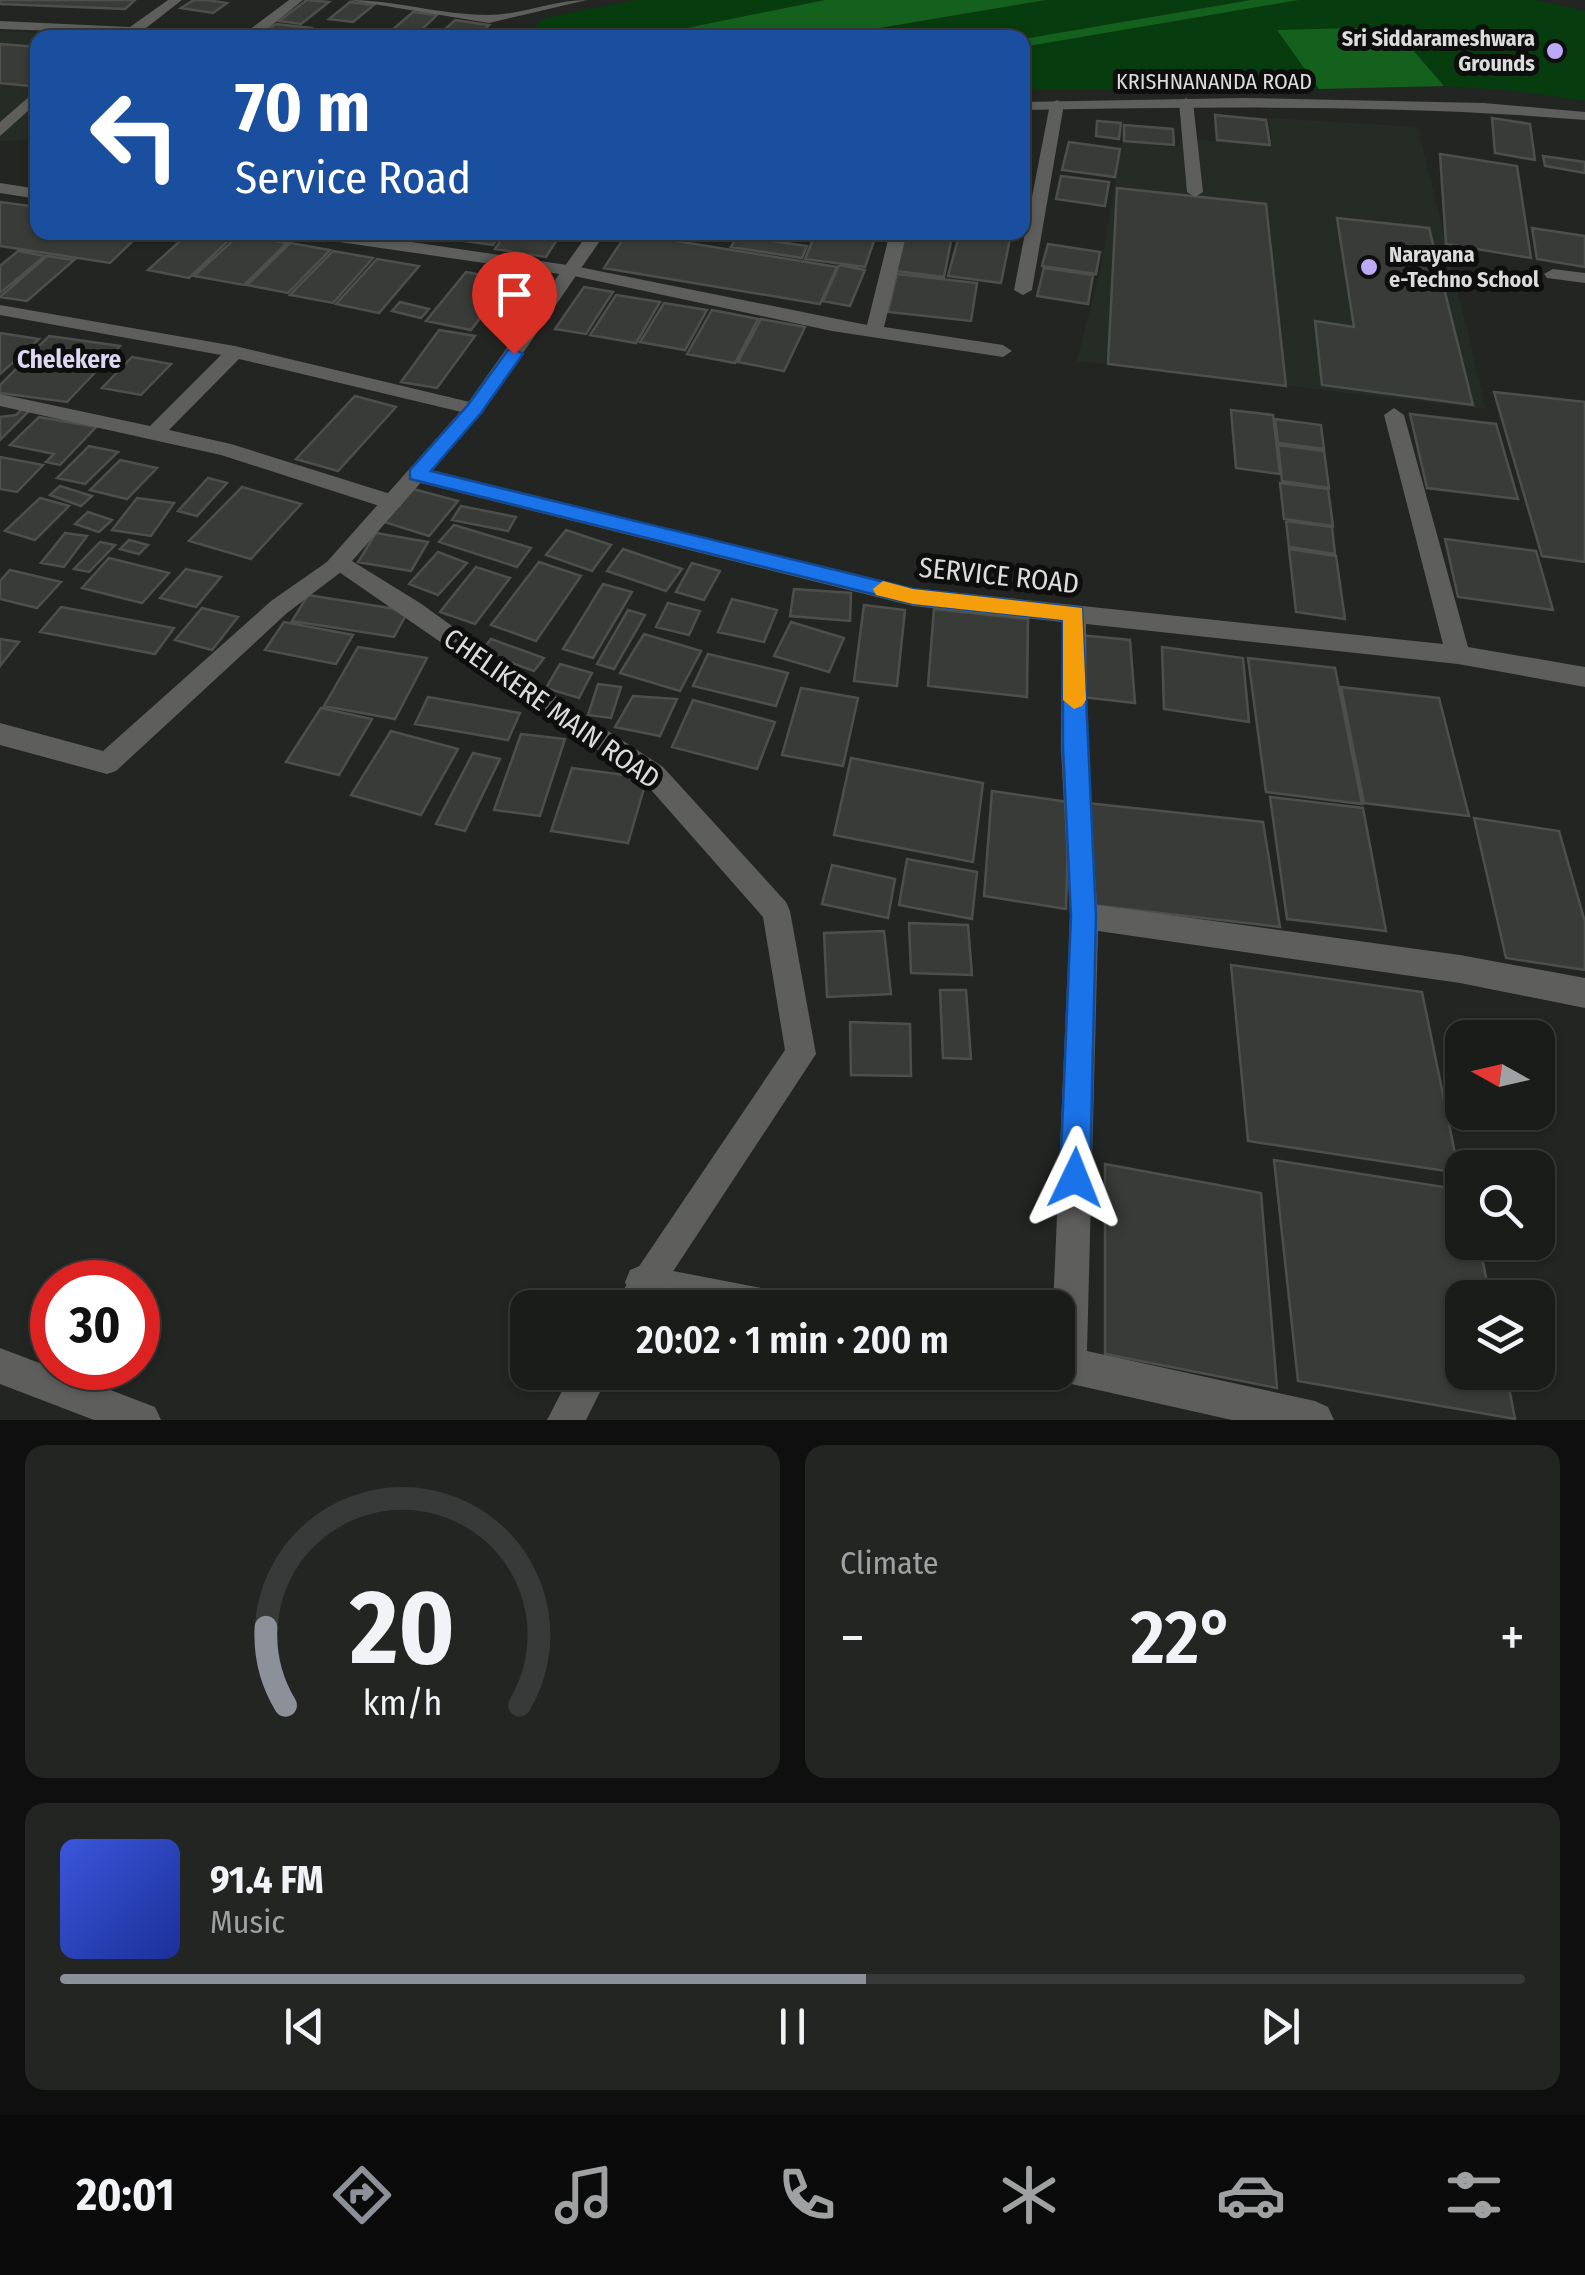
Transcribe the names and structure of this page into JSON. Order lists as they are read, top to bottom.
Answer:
{
  "streets": {
    "street": ["KRISHNANANDA ROAD", "SERVICE ROAD", "CHELIKERE MAIN ROAD"]
  },
  "districts": ["Chelekere"],
  "places": ["Sri Siddarameshwara Grounds", "Narayana e-Techno School"],
  "north": "left",
  "page": {
    "turn": ["70 m", "Service Road"],
    "limit": "30",
    "trip": "20:02 · 1 min · 200 m",
    "tile": "Climate",
    "heat": ["−", "22°", "+"],
    "song": ["91.4 FM", "Music"],
    "tabs": "20:01",
    "gauge": ["20", "km/h"]
  }
}
